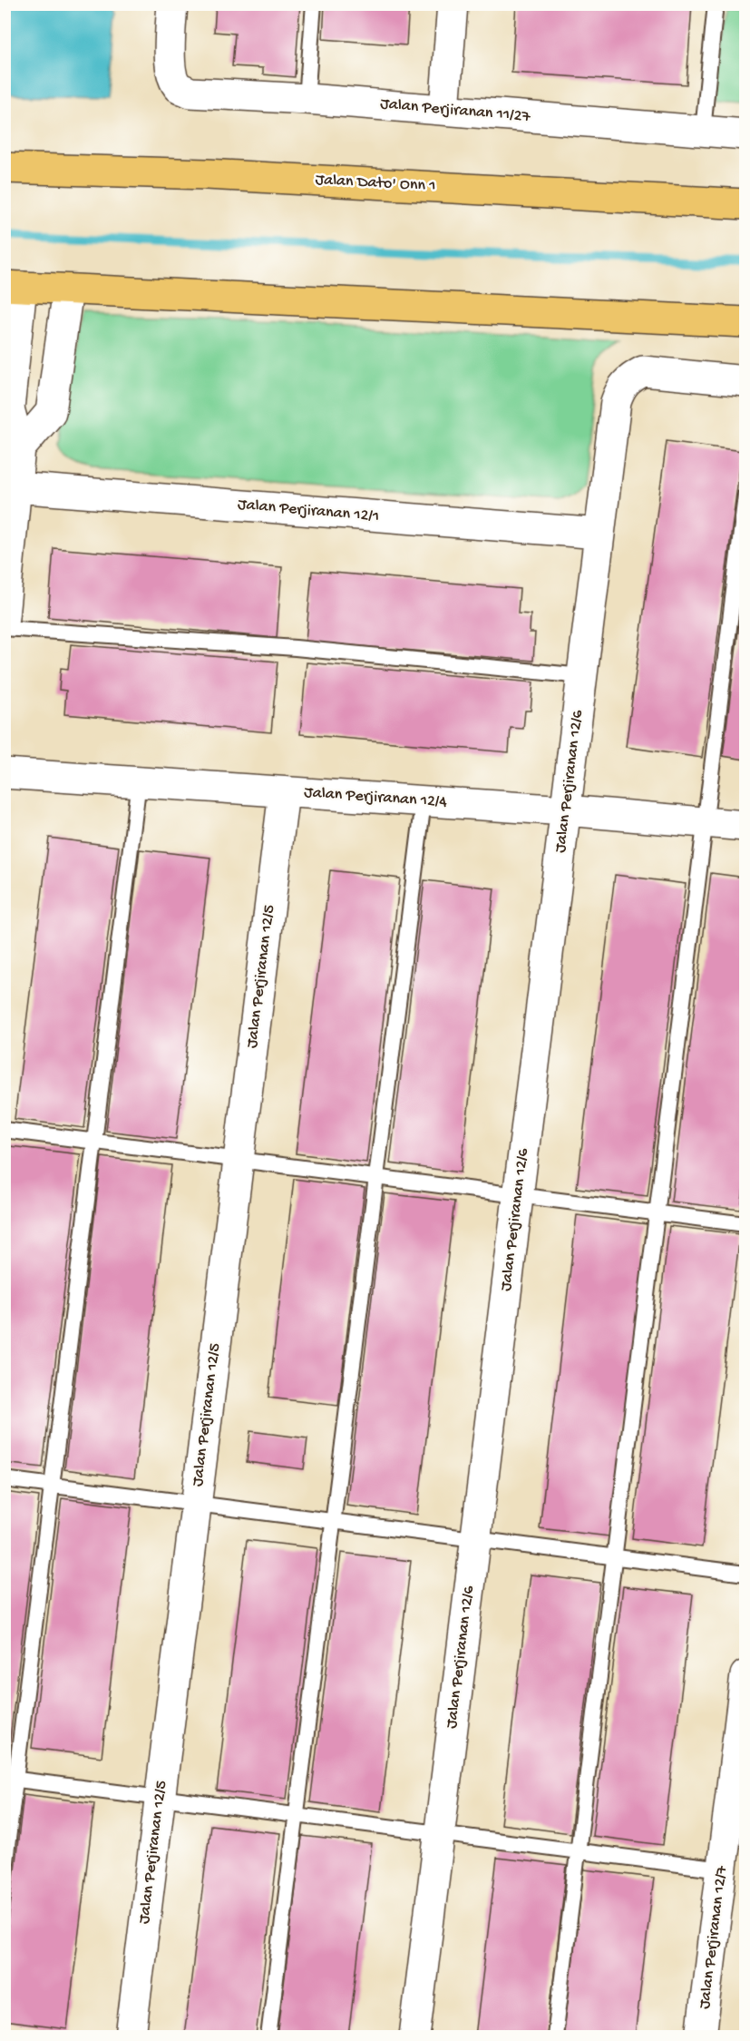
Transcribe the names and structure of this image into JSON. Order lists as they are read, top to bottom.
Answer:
{
  "streets": {
    "main road": ["Jalan Dato' Onn 1"],
    "street": [
      "Jalan Perjiranan 11/27",
      "Jalan Perjiranan 12/1",
      "Jalan Perjiranan 12/6",
      "Jalan Perjiranan 12/4",
      "Jalan Perjiranan 12/5",
      "Jalan Perjiranan 12/7"
    ]
  },
  "crossings": [
    ["Jalan Perjiranan 12/1", "Jalan Perjiranan 12/6"],
    ["Jalan Perjiranan 12/6", "Jalan Perjiranan 12/4"],
    ["Jalan Perjiranan 12/4", "Jalan Perjiranan 12/5"]
  ]
}
